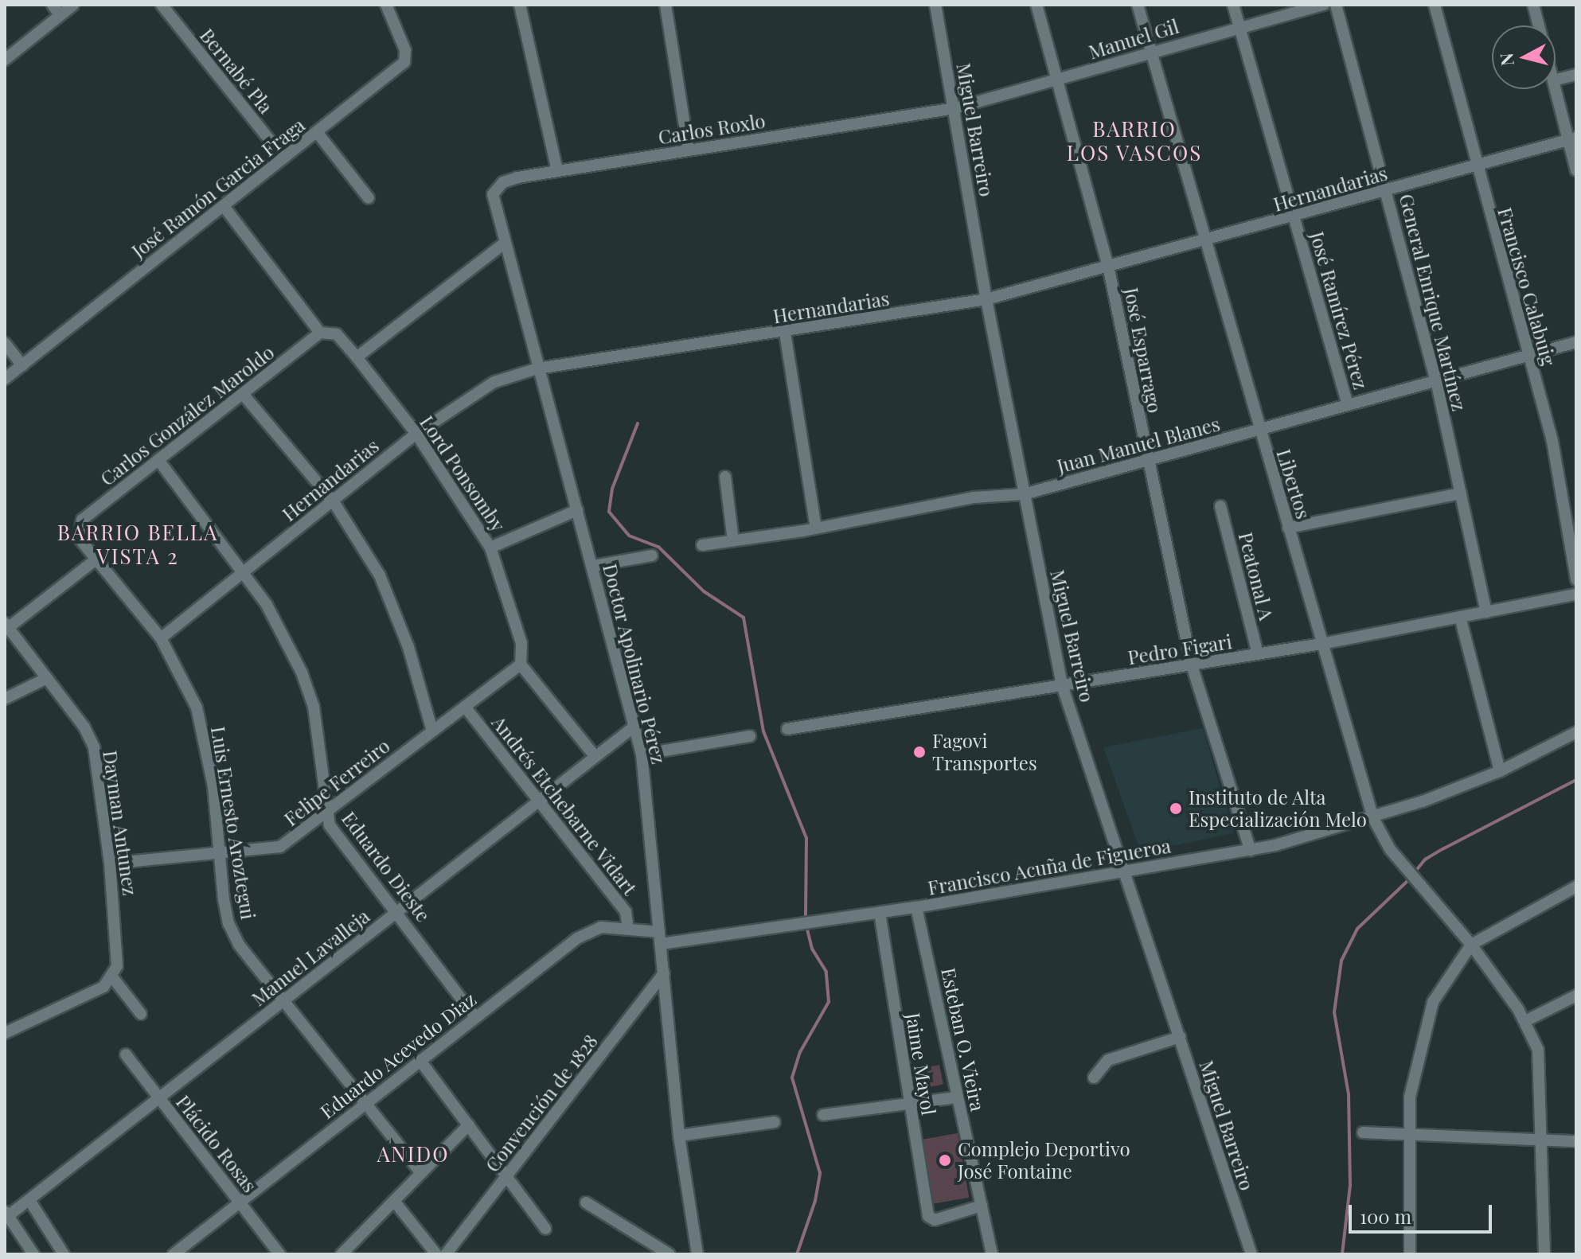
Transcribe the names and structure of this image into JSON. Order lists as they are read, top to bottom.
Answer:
{
  "streets": {
    "street": [
      "Manuel Gil",
      "Bernabé Pla",
      "Carlos Roxlo",
      "Miguel Barreiro",
      "José Ramón Garcia Fraga",
      "Hernandarias",
      "Francisco Calabuig",
      "General Enrique Martínez",
      "José Ramírez Pérez",
      "José Esparrago",
      "Carlos González Maroldo",
      "Juan Manuel Blanes",
      "Lord Ponsomby",
      "Libertos",
      "Peatonal A",
      "Pedro Figari",
      "Doctor Apolinario Pérez",
      "Felipe Ferreiro",
      "Andrés Etchebarne Vidart",
      "Dayman Antunez",
      "Luis Ernesto Aroztegui",
      "Eduardo Dieste",
      "Francisco Acuña de Figueroa",
      "Manuel Lavalleja",
      "Esteban O. Vieira",
      "Eduardo Acevedo Diaz",
      "Jaime Mayol",
      "Convención de 1828",
      "Plácido Rosas"
    ]
  },
  "crossings": [
    ["Manuel Gil", "Carlos Roxlo"],
    ["Manuel Gil", "Miguel Barreiro"],
    ["Manuel Gil", "José Ramírez Pérez"],
    ["Manuel Gil", "José Esparrago"],
    ["Manuel Gil", "Libertos"],
    ["Bernabé Pla", "José Ramón Garcia Fraga"],
    ["Carlos Roxlo", "Miguel Barreiro"],
    ["Carlos Roxlo", "Doctor Apolinario Pérez"],
    ["Miguel Barreiro", "Hernandarias"],
    ["Miguel Barreiro", "Juan Manuel Blanes"],
    ["Miguel Barreiro", "Pedro Figari"],
    ["Miguel Barreiro", "Francisco Acuña de Figueroa"],
    ["Hernandarias", "Francisco Calabuig"],
    ["Hernandarias", "General Enrique Martínez"],
    ["Hernandarias", "José Ramírez Pérez"],
    ["Hernandarias", "José Esparrago"],
    ["Hernandarias", "Lord Ponsomby"],
    ["Hernandarias", "Libertos"],
    ["Hernandarias", "Doctor Apolinario Pérez"],
    ["Hernandarias", "Luis Ernesto Aroztegui"],
    ["Hernandarias", "Eduardo Dieste"],
    ["Francisco Calabuig", "Juan Manuel Blanes"],
    ["General Enrique Martínez", "Juan Manuel Blanes"],
    ["General Enrique Martínez", "Pedro Figari"],
    ["José Ramírez Pérez", "Juan Manuel Blanes"],
    ["José Esparrago", "Juan Manuel Blanes"],
    ["José Esparrago", "Pedro Figari"],
    ["José Esparrago", "Francisco Acuña de Figueroa"],
    ["Carlos González Maroldo", "Lord Ponsomby"],
    ["Carlos González Maroldo", "Luis Ernesto Aroztegui"],
    ["Carlos González Maroldo", "Eduardo Dieste"],
    ["Juan Manuel Blanes", "Libertos"],
    ["Lord Ponsomby", "Felipe Ferreiro"],
    ["Libertos", "Pedro Figari"],
    ["Libertos", "Francisco Acuña de Figueroa"],
    ["Peatonal A", "Pedro Figari"],
    ["Doctor Apolinario Pérez", "Francisco Acuña de Figueroa"],
    ["Doctor Apolinario Pérez", "Manuel Lavalleja"],
    ["Doctor Apolinario Pérez", "Eduardo Acevedo Diaz"],
    ["Doctor Apolinario Pérez", "Convención de 1828"],
    ["Felipe Ferreiro", "Andrés Etchebarne Vidart"],
    ["Felipe Ferreiro", "Dayman Antunez"],
    ["Felipe Ferreiro", "Luis Ernesto Aroztegui"],
    ["Felipe Ferreiro", "Eduardo Dieste"],
    ["Andrés Etchebarne Vidart", "Manuel Lavalleja"],
    ["Andrés Etchebarne Vidart", "Eduardo Acevedo Diaz"],
    ["Luis Ernesto Aroztegui", "Manuel Lavalleja"],
    ["Luis Ernesto Aroztegui", "Eduardo Acevedo Diaz"],
    ["Eduardo Dieste", "Manuel Lavalleja"],
    ["Eduardo Dieste", "Eduardo Acevedo Diaz"],
    ["Francisco Acuña de Figueroa", "Esteban O. Vieira"],
    ["Francisco Acuña de Figueroa", "Eduardo Acevedo Diaz"],
    ["Francisco Acuña de Figueroa", "Jaime Mayol"],
    ["Manuel Lavalleja", "Plácido Rosas"],
    ["Esteban O. Vieira", "Jaime Mayol"],
    ["Eduardo Acevedo Diaz", "Plácido Rosas"]
  ],
  "districts": ["BARRIO LOS VASCOS", "BARRIO BELLA VISTA 2", "ANIDO"],
  "places": ["Fagovi Transportes", "Instituto de Alta Especialización Melo", "Complejo Deportivo José Fontaine"],
  "scale_bar": "100 m",
  "north": "left"
}
